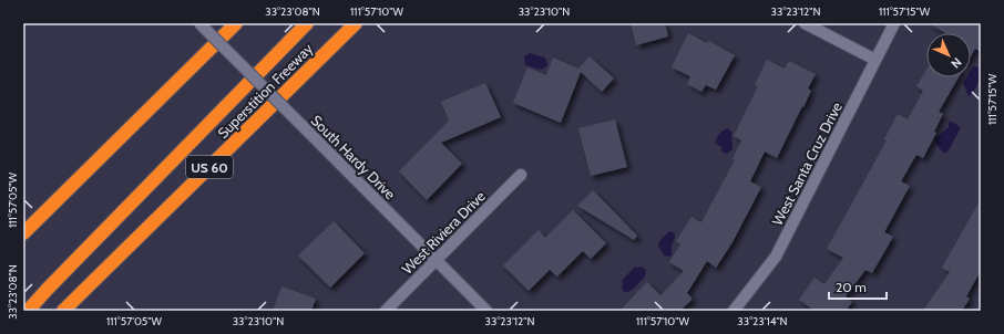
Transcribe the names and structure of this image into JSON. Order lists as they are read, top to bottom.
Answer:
{
  "streets": {
    "highway": ["Superstition Freeway", "US 60"],
    "street": ["South Hardy Drive", "West Santa Cruz Drive", "West Riviera Drive"]
  },
  "crossings": [
    ["South Hardy Drive", "West Riviera Drive"]
  ],
  "scale_bar": "20 m",
  "north": "bottom right",
  "coordinates": [
    "33°23'08\"N",
    "111°57'10\"W",
    "33°23'10\"N",
    "33°23'12\"N",
    "111°57'15\"W",
    "111°57'05\"W",
    "33°23'14\"N"
  ]
}
